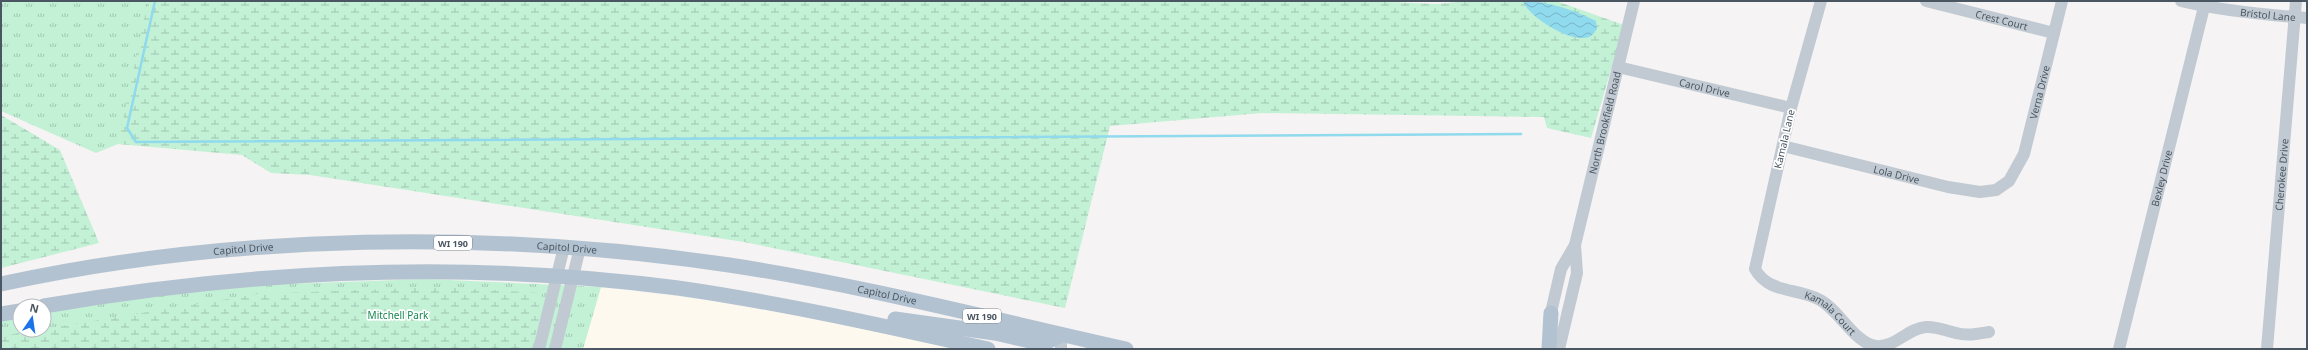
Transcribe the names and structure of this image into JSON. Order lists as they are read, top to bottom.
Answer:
{
  "streets": {
    "main road": ["WI 190", "Capitol Drive"],
    "street": [
      "Bristol Lane",
      "Crest Court",
      "Carol Drive",
      "Verna Drive",
      "North Brookfield Road",
      "Kamala Lane",
      "Lola Drive",
      "Cherokee Drive",
      "Bexley Drive",
      "Kamala Court"
    ]
  },
  "crossings": [
    ["Bristol Lane", "Cherokee Drive"],
    ["Bristol Lane", "Bexley Drive"],
    ["Crest Court", "Verna Drive"],
    ["Carol Drive", "North Brookfield Road"],
    ["Carol Drive", "Kamala Lane"],
    ["Verna Drive", "Lola Drive"],
    ["Kamala Lane", "Lola Drive"],
    ["Kamala Lane", "Kamala Court"]
  ],
  "parks": ["Mitchell Park"],
  "north": "top"
}
